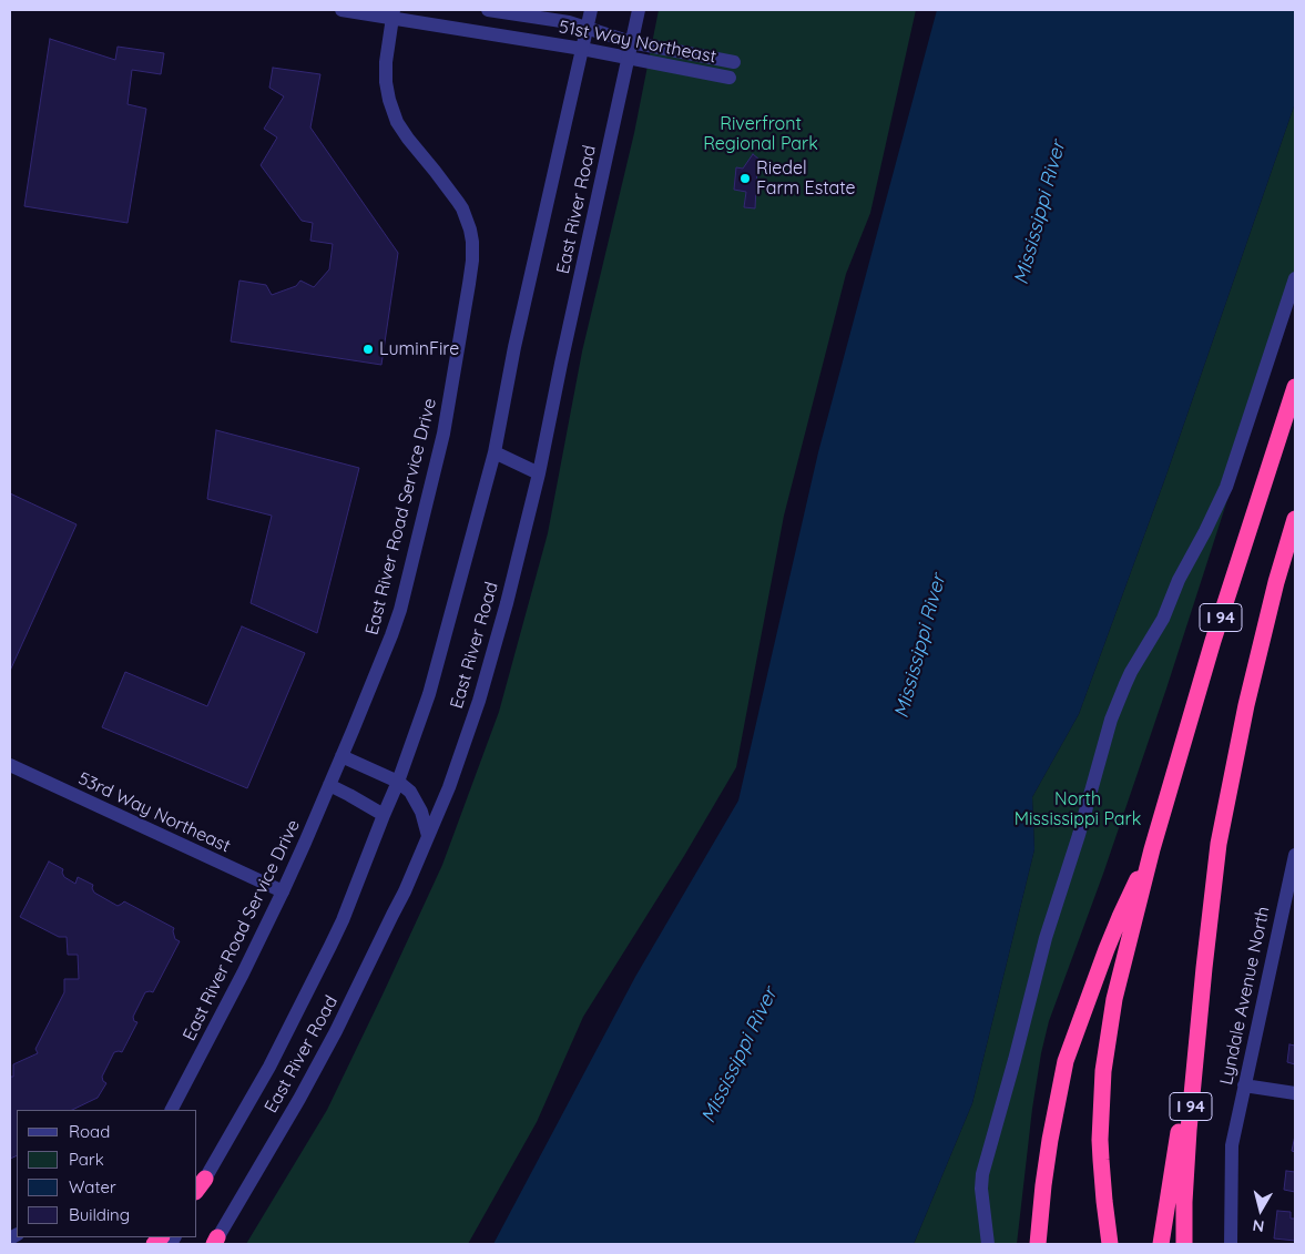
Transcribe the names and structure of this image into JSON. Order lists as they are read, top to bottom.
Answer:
{
  "streets": {
    "highway": ["I 94"],
    "street": [
      "51st Way Northeast",
      "East River Road",
      "East River Road Service Drive",
      "53rd Way Northeast",
      "Lyndale Avenue North"
    ]
  },
  "crossings": [
    ["51st Way Northeast", "East River Road"],
    ["51st Way Northeast", "East River Road Service Drive"],
    ["East River Road Service Drive", "53rd Way Northeast"]
  ],
  "water": ["Mississippi River"],
  "parks": ["Riverfront Regional Park", "North Mississippi Park"],
  "places": ["Riedel Farm Estate", "LuminFire"],
  "legend": [
    "Road",
    "Park",
    "Water",
    "Building"
  ],
  "north": "bottom"
}
